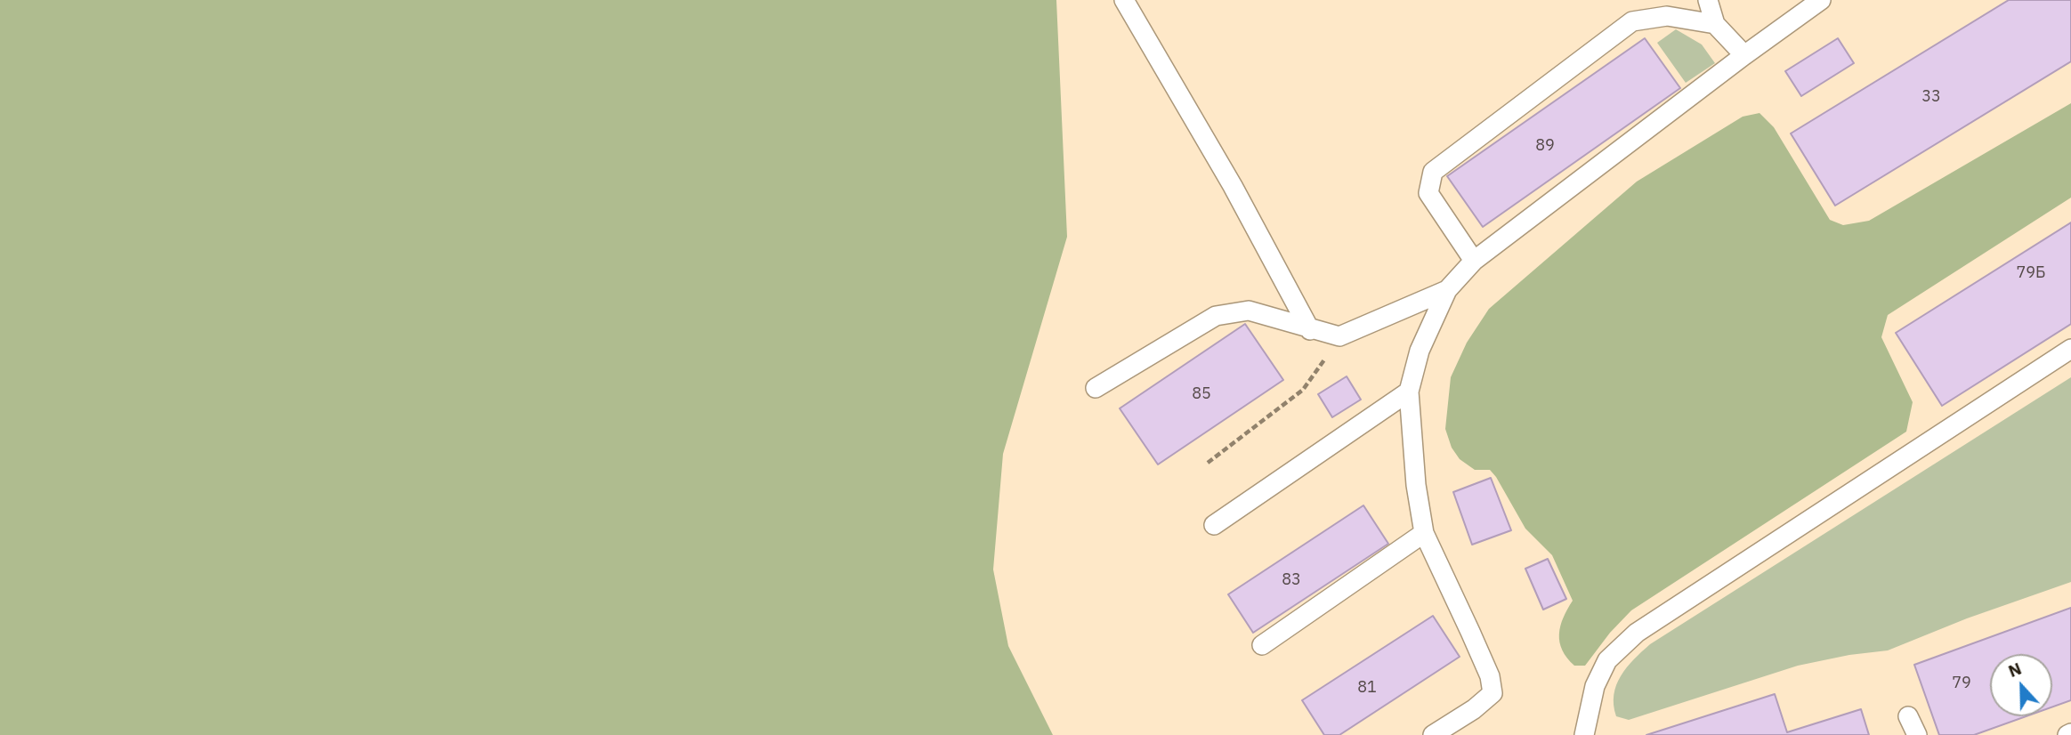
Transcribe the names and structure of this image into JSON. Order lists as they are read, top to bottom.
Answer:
{
  "house_numbers": [
    "33",
    "89",
    "79Б",
    "85",
    "83",
    "79",
    "81"
  ],
  "north": "top"
}
